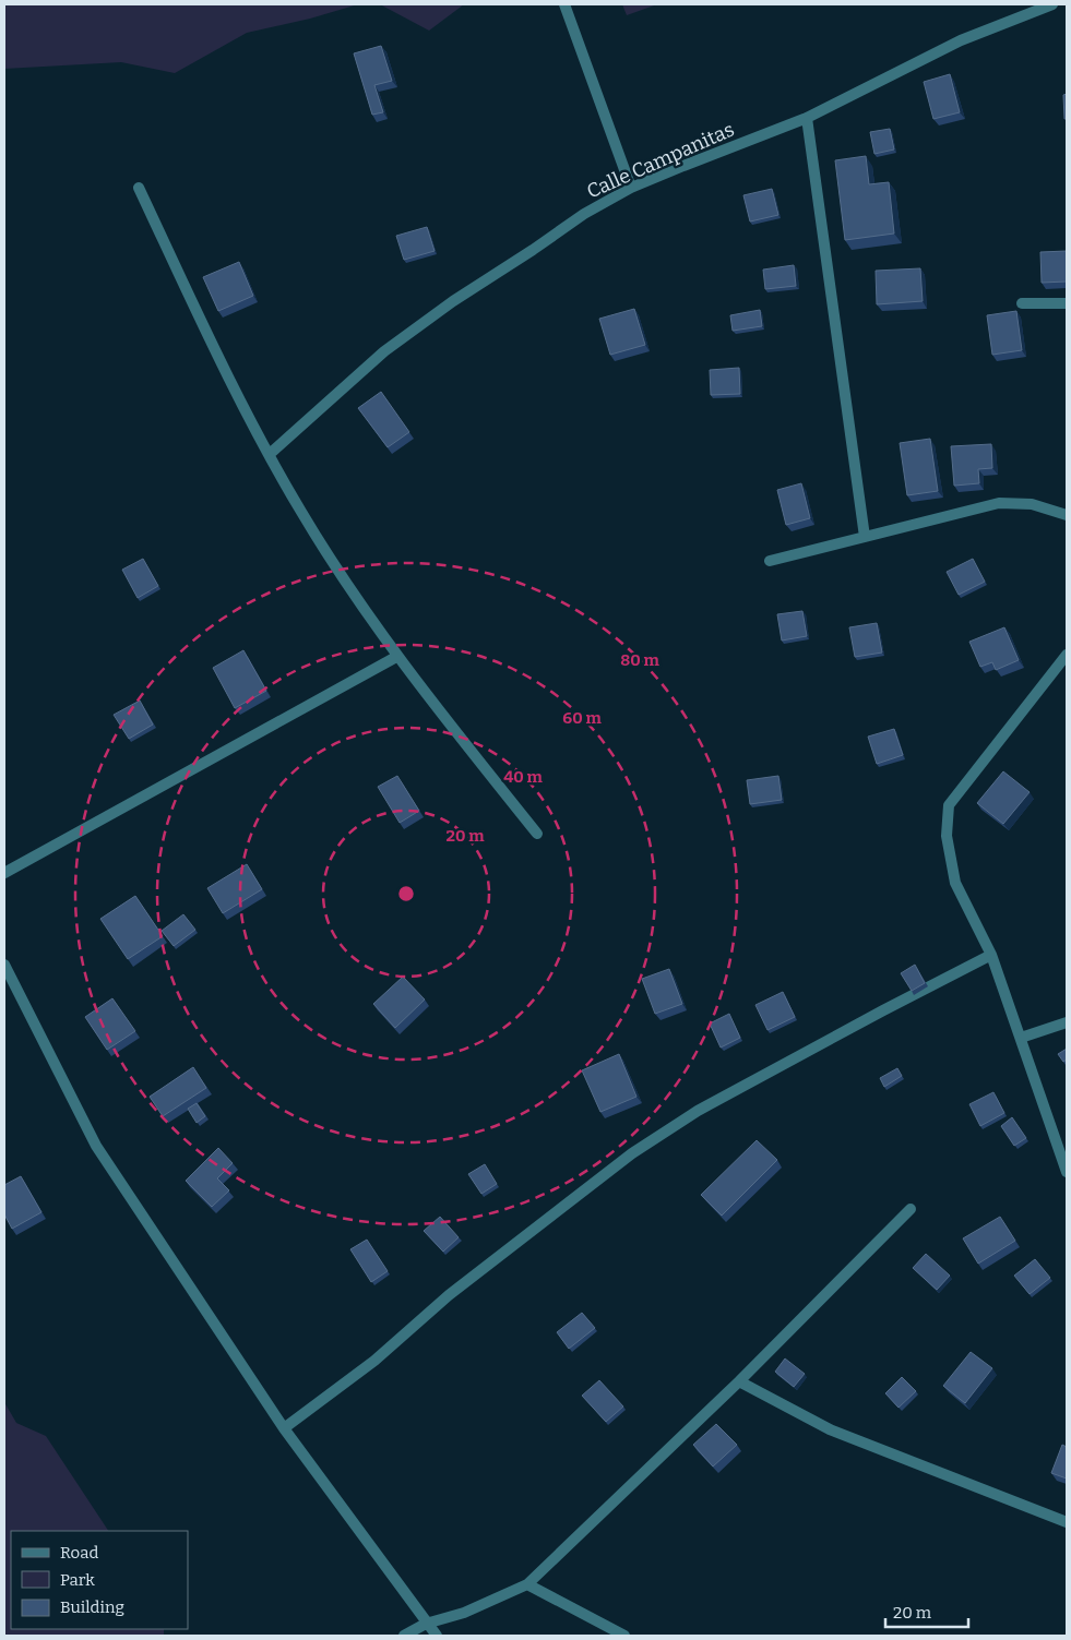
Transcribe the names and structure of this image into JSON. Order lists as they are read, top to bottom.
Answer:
{
  "streets": {
    "street": ["Calle Campanitas"]
  },
  "legend": ["Road", "Park", "Building"],
  "scale_bar": "20 m",
  "rings": [
    "80 m",
    "60 m",
    "40 m",
    "20 m"
  ]
}
